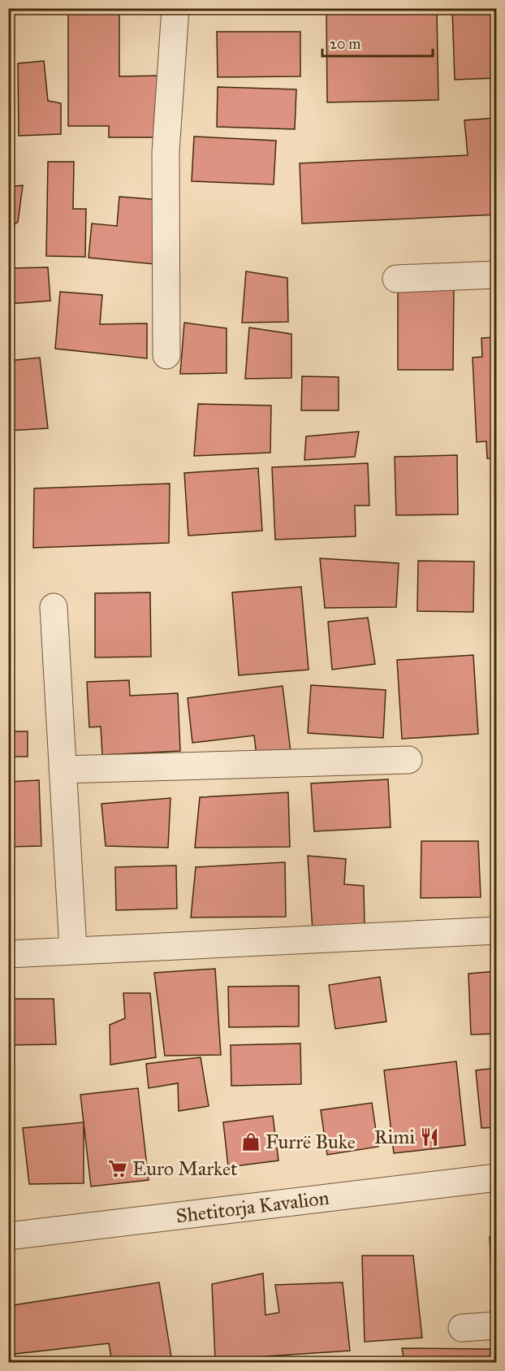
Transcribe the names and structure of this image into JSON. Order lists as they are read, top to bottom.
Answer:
{
  "streets": {
    "street": ["Shetitorja Kavalion"]
  },
  "places": {
    "restaurant": ["Rimi"],
    "shop": ["Furrë Buke"],
    "supermarket": ["Euro Market"]
  },
  "scale_bar": "20 m"
}
